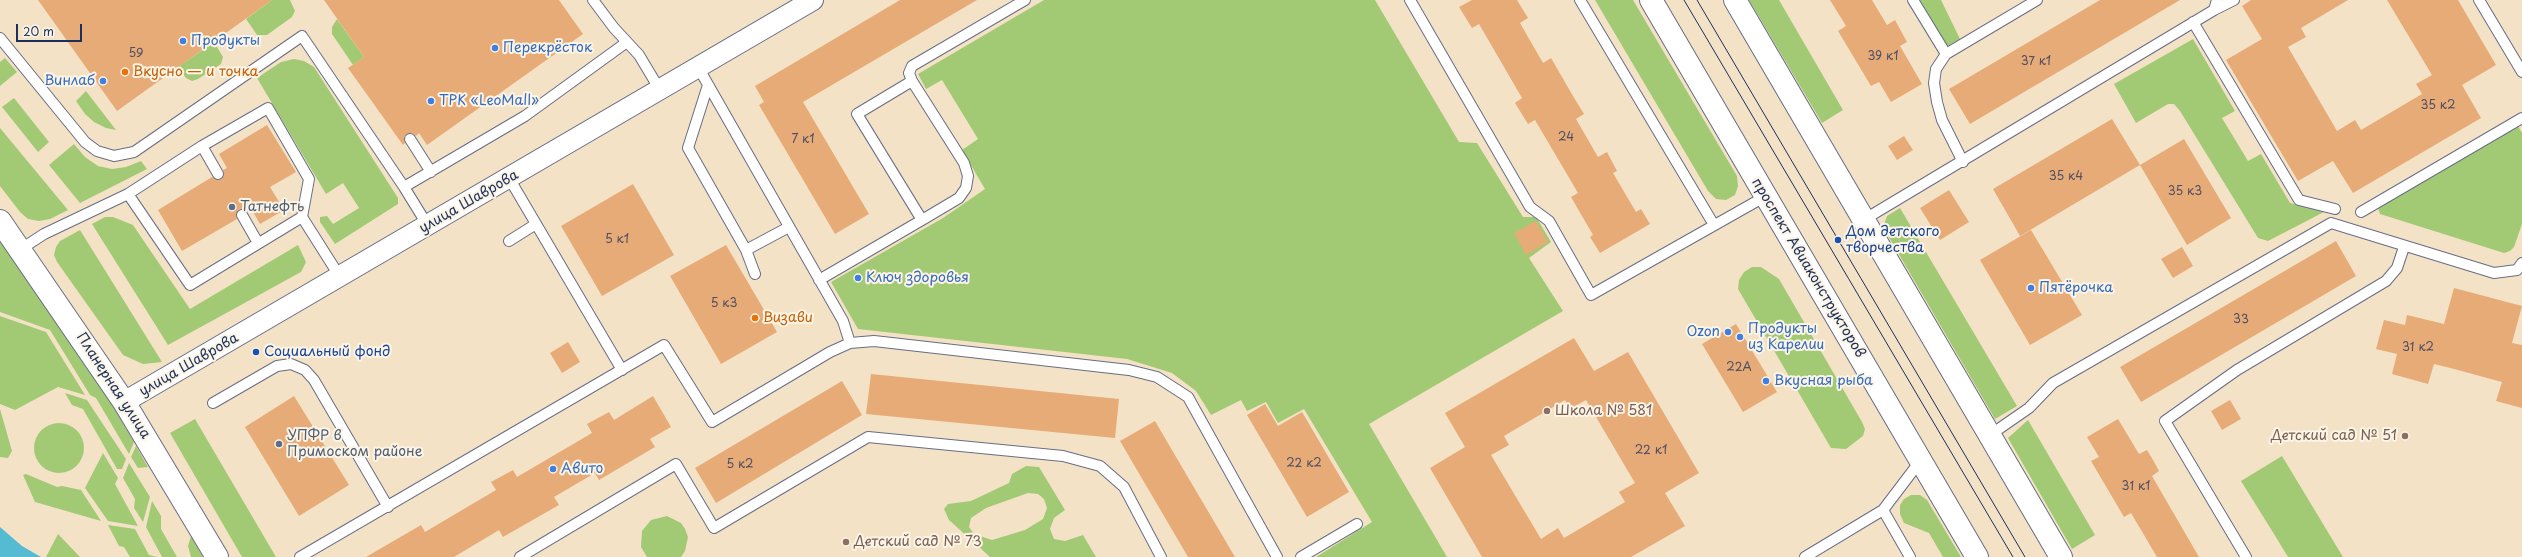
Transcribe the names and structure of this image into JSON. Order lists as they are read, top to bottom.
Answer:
{
  "streets": {
    "street": ["улица Шаврова", "проспект Авиаконструкторов", "Планерная улица"]
  },
  "crossings": [
    ["улица Шаврова", "Планерная улица"]
  ],
  "places": [
    "Продукты",
    "Перекрёсток",
    "Вкусно — и точка",
    "Винлаб",
    "ТРК «LeoMall»",
    "Татнефть",
    "Дом детского творчества",
    "Ключ здоровья",
    "Пятёрочка",
    "Визави",
    "Ozon",
    "Продукты из Карелии",
    "Социальный фонд",
    "Вкусная рыба",
    "Школа № 581",
    "Детский сад № 51",
    "УПФР в Примоском районе",
    "Авито",
    "Детский сад № 73"
  ],
  "house_numbers": [
    "59",
    "39 к1",
    "37 к1",
    "35 к2",
    "24",
    "7 к1",
    "35 к4",
    "35 к3",
    "5 к1",
    "5 к3",
    "33",
    "31 к2",
    "22А",
    "22 к1",
    "22 к2",
    "5 к2",
    "31 к1"
  ],
  "scale_bar": "20 m"
}
